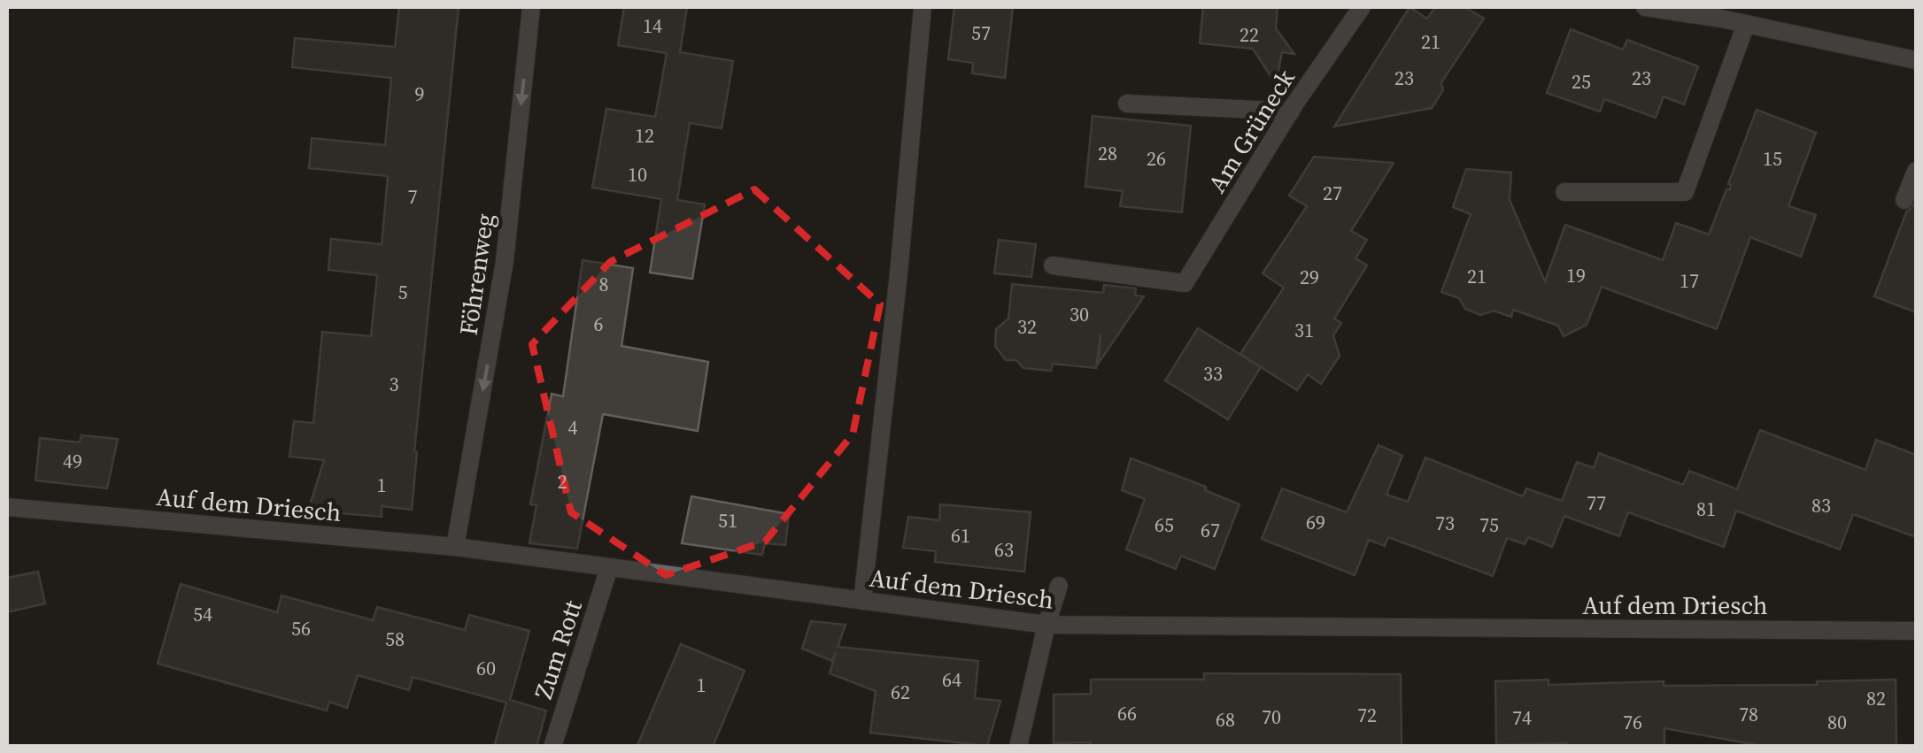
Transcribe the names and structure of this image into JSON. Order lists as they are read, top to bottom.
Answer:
{
  "streets": {
    "street": [
      "Am Grüneck",
      "Föhrenweg",
      "Auf dem Driesch",
      "Zum Rott"
    ]
  },
  "crossings": [
    ["Föhrenweg", "Auf dem Driesch"],
    ["Auf dem Driesch", "Zum Rott"]
  ],
  "one_way": ["Föhrenweg"],
  "house_numbers": [
    "14",
    "57",
    "22",
    "21",
    "23",
    "23",
    "25",
    "9",
    "12",
    "28",
    "26",
    "15",
    "10",
    "27",
    "7",
    "19",
    "21",
    "29",
    "17",
    "8",
    "5",
    "30",
    "6",
    "32",
    "31",
    "33",
    "3",
    "4",
    "49",
    "2",
    "1",
    "77",
    "83",
    "81",
    "51",
    "69",
    "73",
    "65",
    "75",
    "67",
    "61",
    "63",
    "54",
    "56",
    "58",
    "60",
    "64",
    "1",
    "62",
    "82",
    "66",
    "78",
    "72",
    "70",
    "74",
    "68",
    "76",
    "80"
  ]
}
